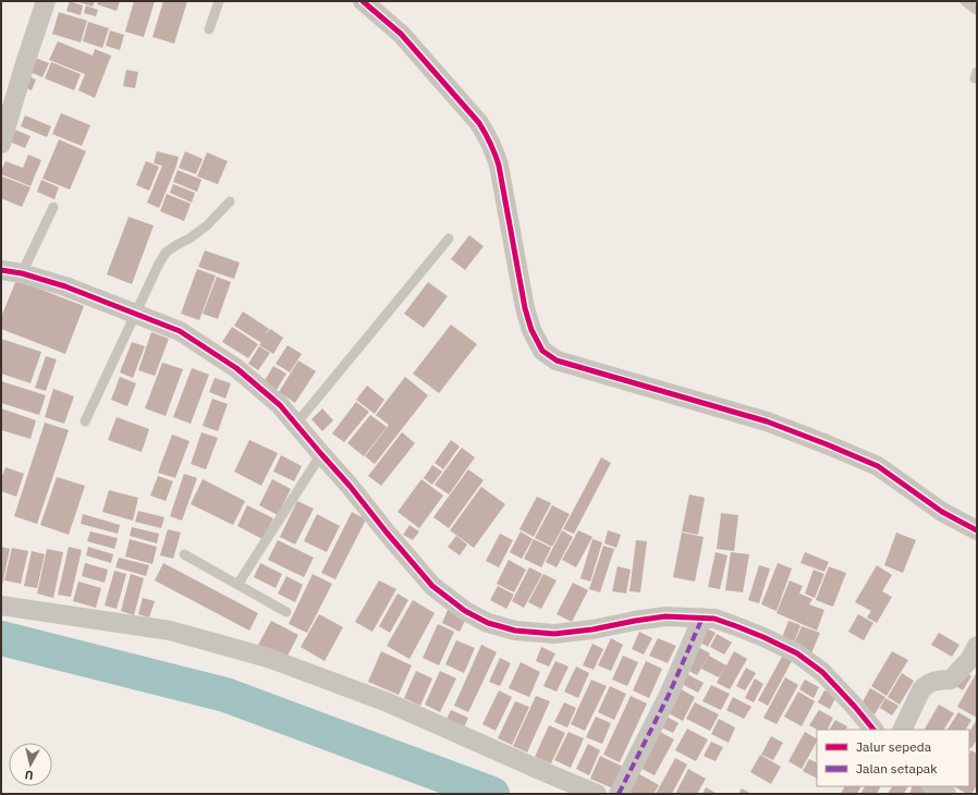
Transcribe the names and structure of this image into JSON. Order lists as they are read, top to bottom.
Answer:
{
  "legend": ["Jalur sepeda", "Jalan setapak"],
  "north": "bottom"
}
